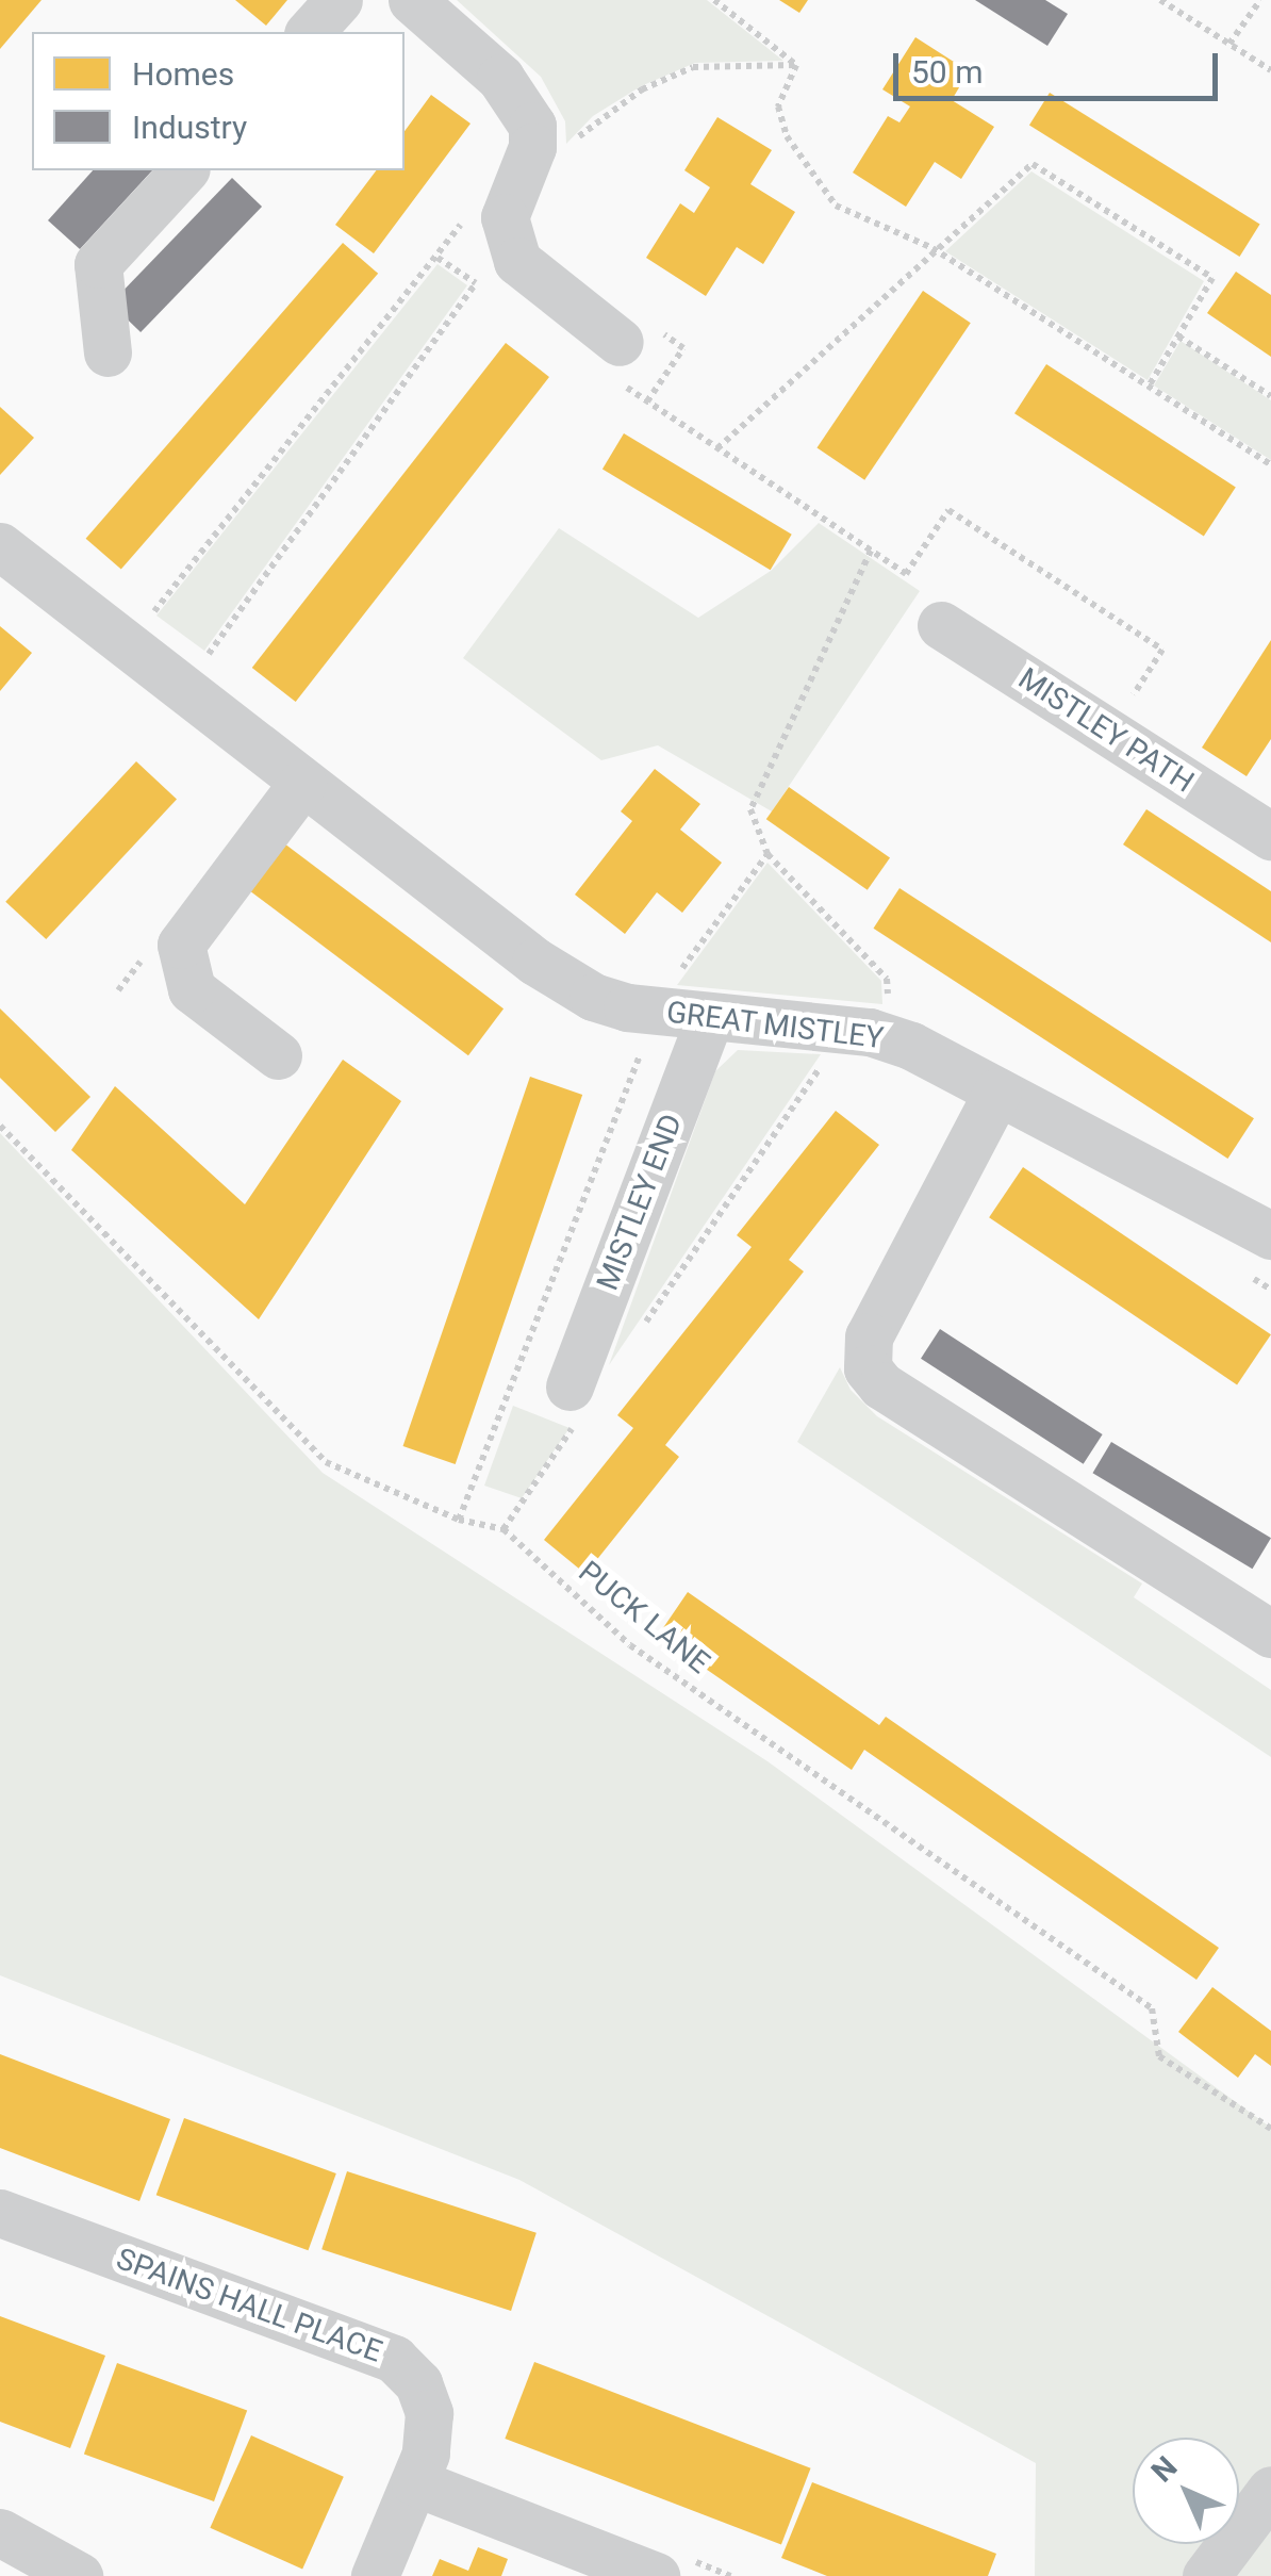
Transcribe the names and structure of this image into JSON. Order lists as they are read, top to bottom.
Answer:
{
  "streets": {
    "street": [
      "MISTLEY PATH",
      "GREAT MISTLEY",
      "MISTLEY END",
      "SPAINS HALL PLACE"
    ],
    "path": ["PUCK LANE"]
  },
  "crossings": [
    ["GREAT MISTLEY", "MISTLEY END"]
  ],
  "legend": ["Homes", "Industry"],
  "scale_bar": "50 m",
  "north": "top left"
}
